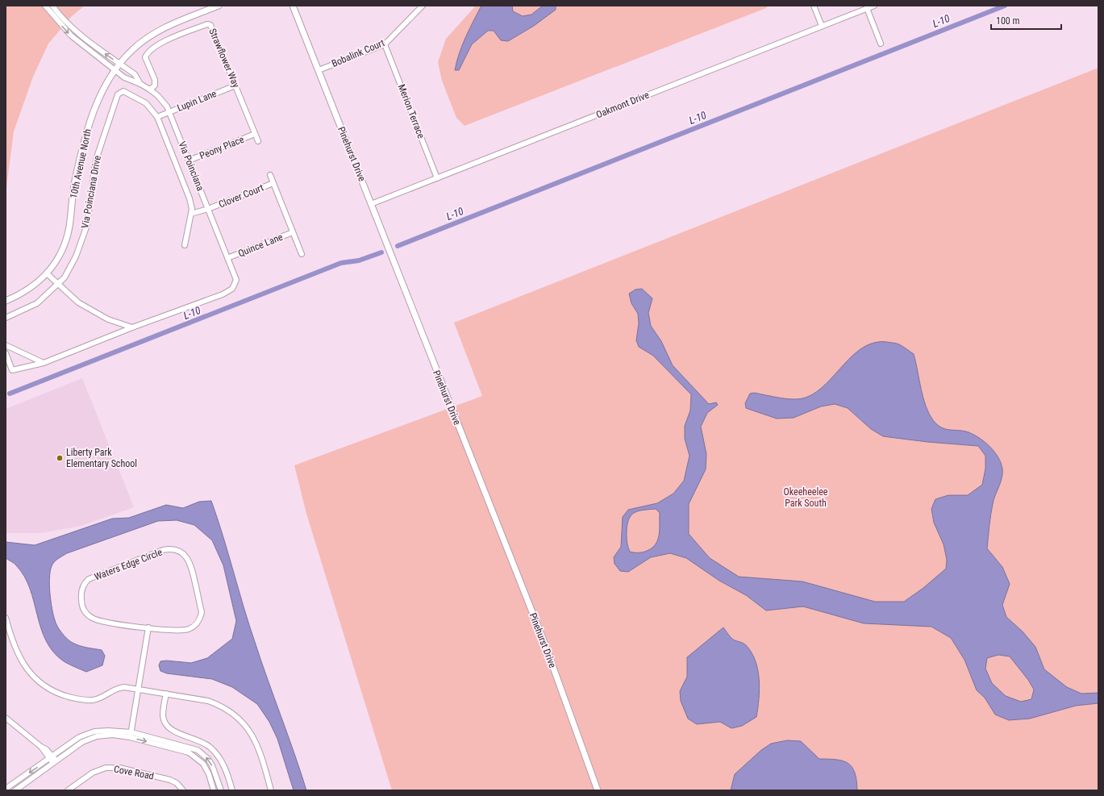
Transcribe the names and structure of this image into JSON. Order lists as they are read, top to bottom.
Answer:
{
  "streets": {
    "street": [
      "Bobalink Court",
      "Strawflower Way",
      "Lupin Lane",
      "Oakmont Drive",
      "Merion Terrace",
      "Peony Place",
      "Pinehurst Drive",
      "10th Avenue North",
      "Via Poinciana",
      "Via Poinciana Drive",
      "Clover Court",
      "Quince Lane",
      "Waters Edge Circle",
      "Cove Road"
    ]
  },
  "crossings": [
    ["Bobalink Court", "Merion Terrace"],
    ["Bobalink Court", "Pinehurst Drive"],
    ["Strawflower Way", "Lupin Lane"],
    ["Strawflower Way", "Peony Place"],
    ["Strawflower Way", "Via Poinciana"],
    ["Lupin Lane", "Via Poinciana"],
    ["Lupin Lane", "Via Poinciana Drive"],
    ["Oakmont Drive", "Merion Terrace"],
    ["Oakmont Drive", "Pinehurst Drive"],
    ["Peony Place", "Via Poinciana"],
    ["10th Avenue North", "Via Poinciana"],
    ["Via Poinciana", "Clover Court"],
    ["Via Poinciana", "Quince Lane"]
  ],
  "water": ["L-10"],
  "parks": ["Okeeheelee Park South"],
  "places": ["Liberty Park Elementary School"],
  "scale_bar": "100 m"
}
